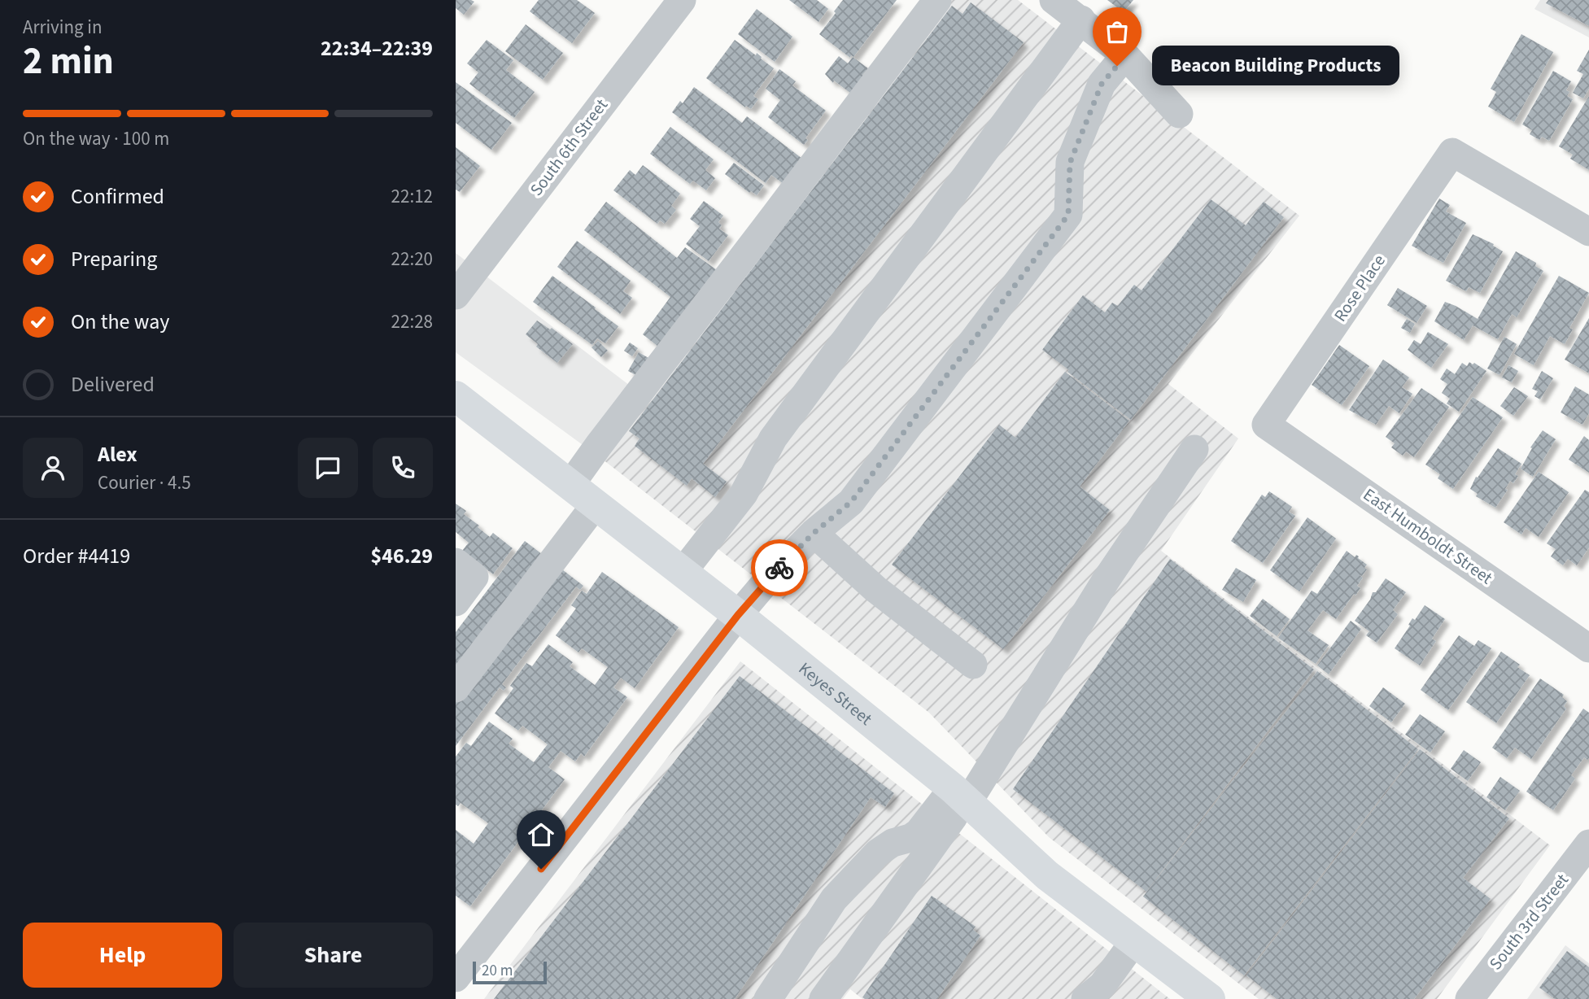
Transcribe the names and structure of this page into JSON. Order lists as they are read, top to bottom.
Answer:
{
  "streets": {
    "main road": ["Keyes Street"],
    "street": [
      "South 6th Street",
      "Rose Place",
      "East Humboldt Street",
      "South 3rd Street"
    ]
  },
  "crossings": [
    ["Rose Place", "East Humboldt Street"]
  ],
  "places": ["Beacon Building Products"],
  "scale_bar": "20 m",
  "page": {
    "heading": ["2 min", "Arriving in", "22:34–22:39"],
    "panel": [
      "Alex",
      "Courier · 4.5",
      "Order #4419",
      "$46.29"
    ],
    "bubble": "Beacon Building Products",
    "bar": "On the way · 100 m",
    "list": [
      ["Confirmed", "22:12"],
      ["Preparing", "22:20"],
      ["On the way", "22:28"],
      "Delivered"
    ],
    "buttons": ["Help", "Share"],
    "scale": "20 m"
  }
}
